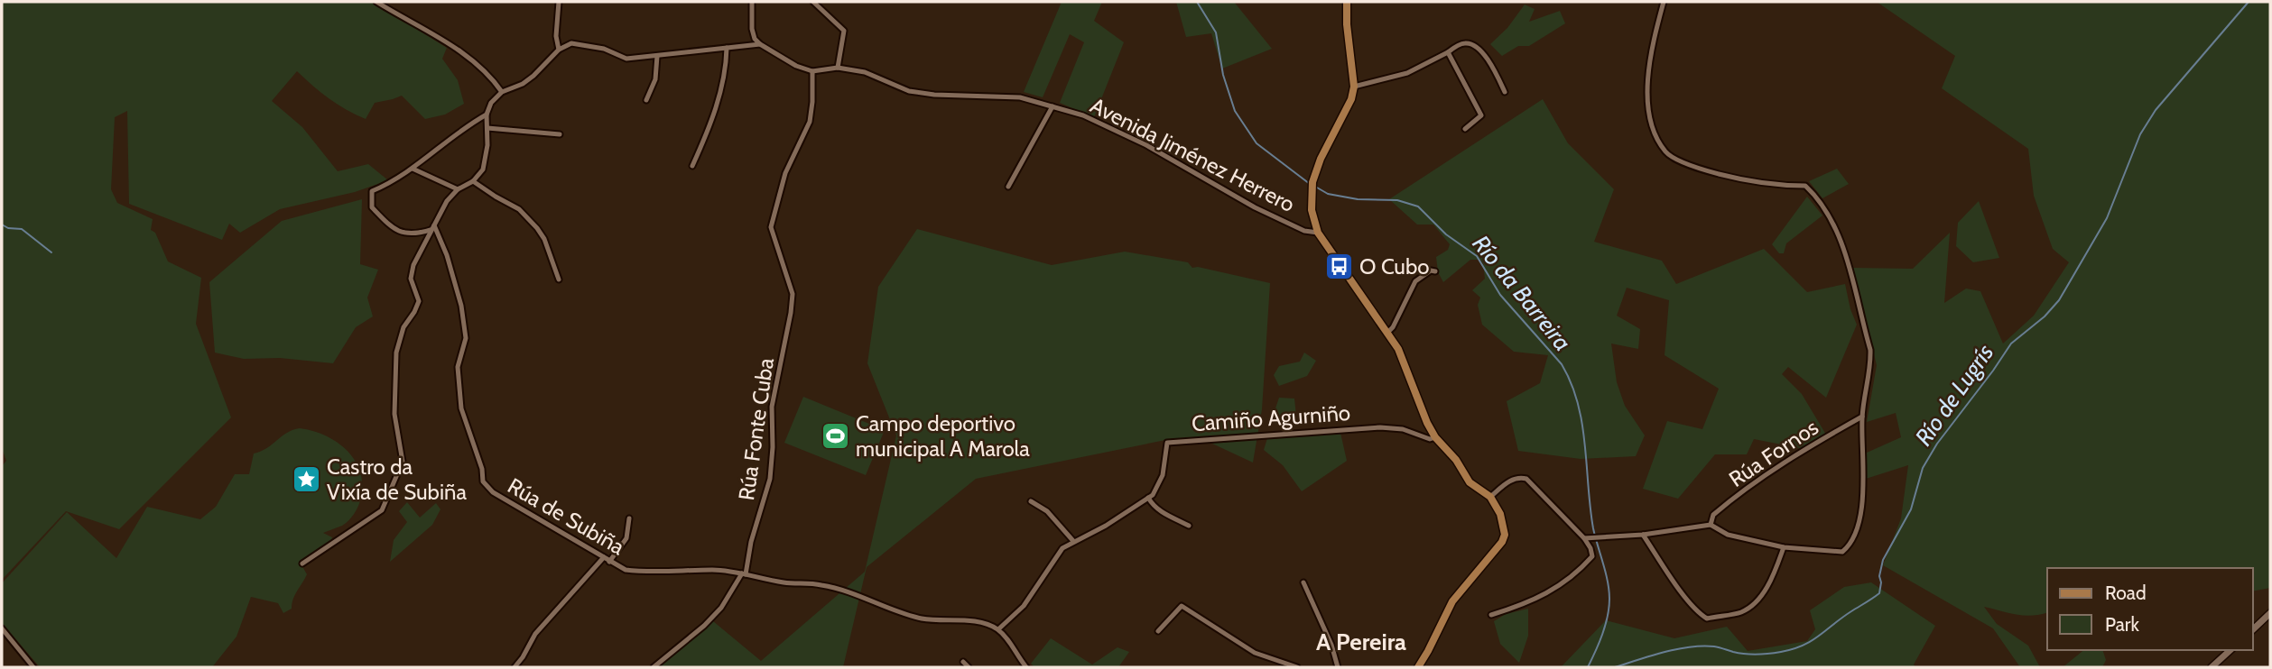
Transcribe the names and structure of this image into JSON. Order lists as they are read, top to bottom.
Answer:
{
  "streets": {
    "street": [
      "Avenida Jiménez Herrero",
      "Camiño Agurniño",
      "Rúa Fonte Cuba",
      "Rúa Fornos",
      "Rúa de Subiña"
    ]
  },
  "crossings": [
    ["Avenida Jiménez Herrero", "Rúa Fonte Cuba"],
    ["Camiño Agurniño", "Rúa de Subiña"],
    ["Rúa Fonte Cuba", "Rúa de Subiña"]
  ],
  "districts": ["A Pereira"],
  "water": ["Río da Barreira", "Río de Lugrís"],
  "places": {
    "bus stop": ["O Cubo"],
    "sports": ["Campo deportivo municipal A Marola"],
    "place": ["Castro da Vixía de Subiña"]
  },
  "legend": ["Road", "Park"]
}
